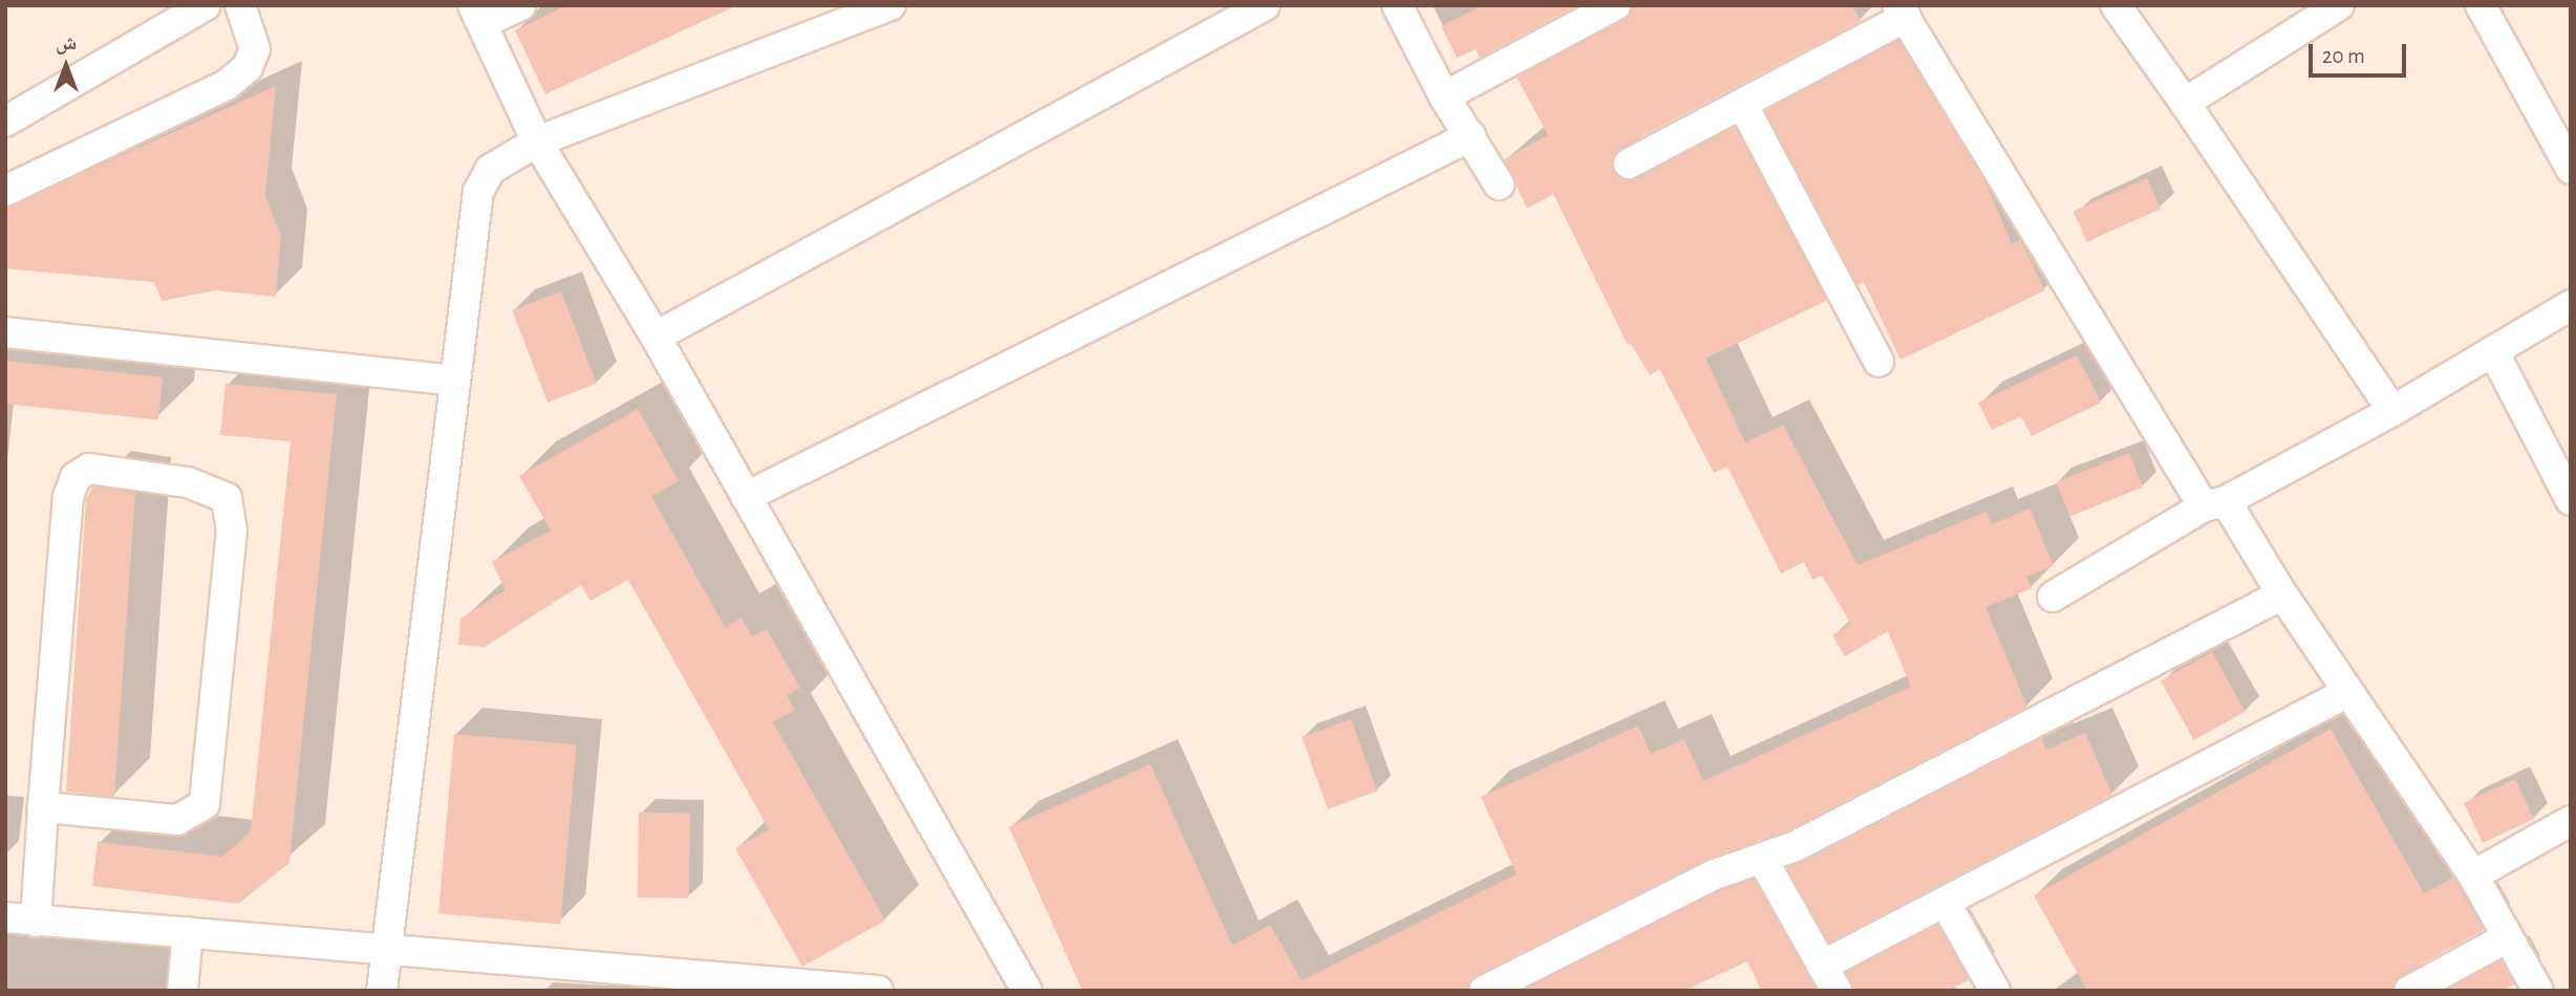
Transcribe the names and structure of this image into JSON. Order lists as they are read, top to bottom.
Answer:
{
  "scale_bar": "20 m",
  "north": "top"
}
